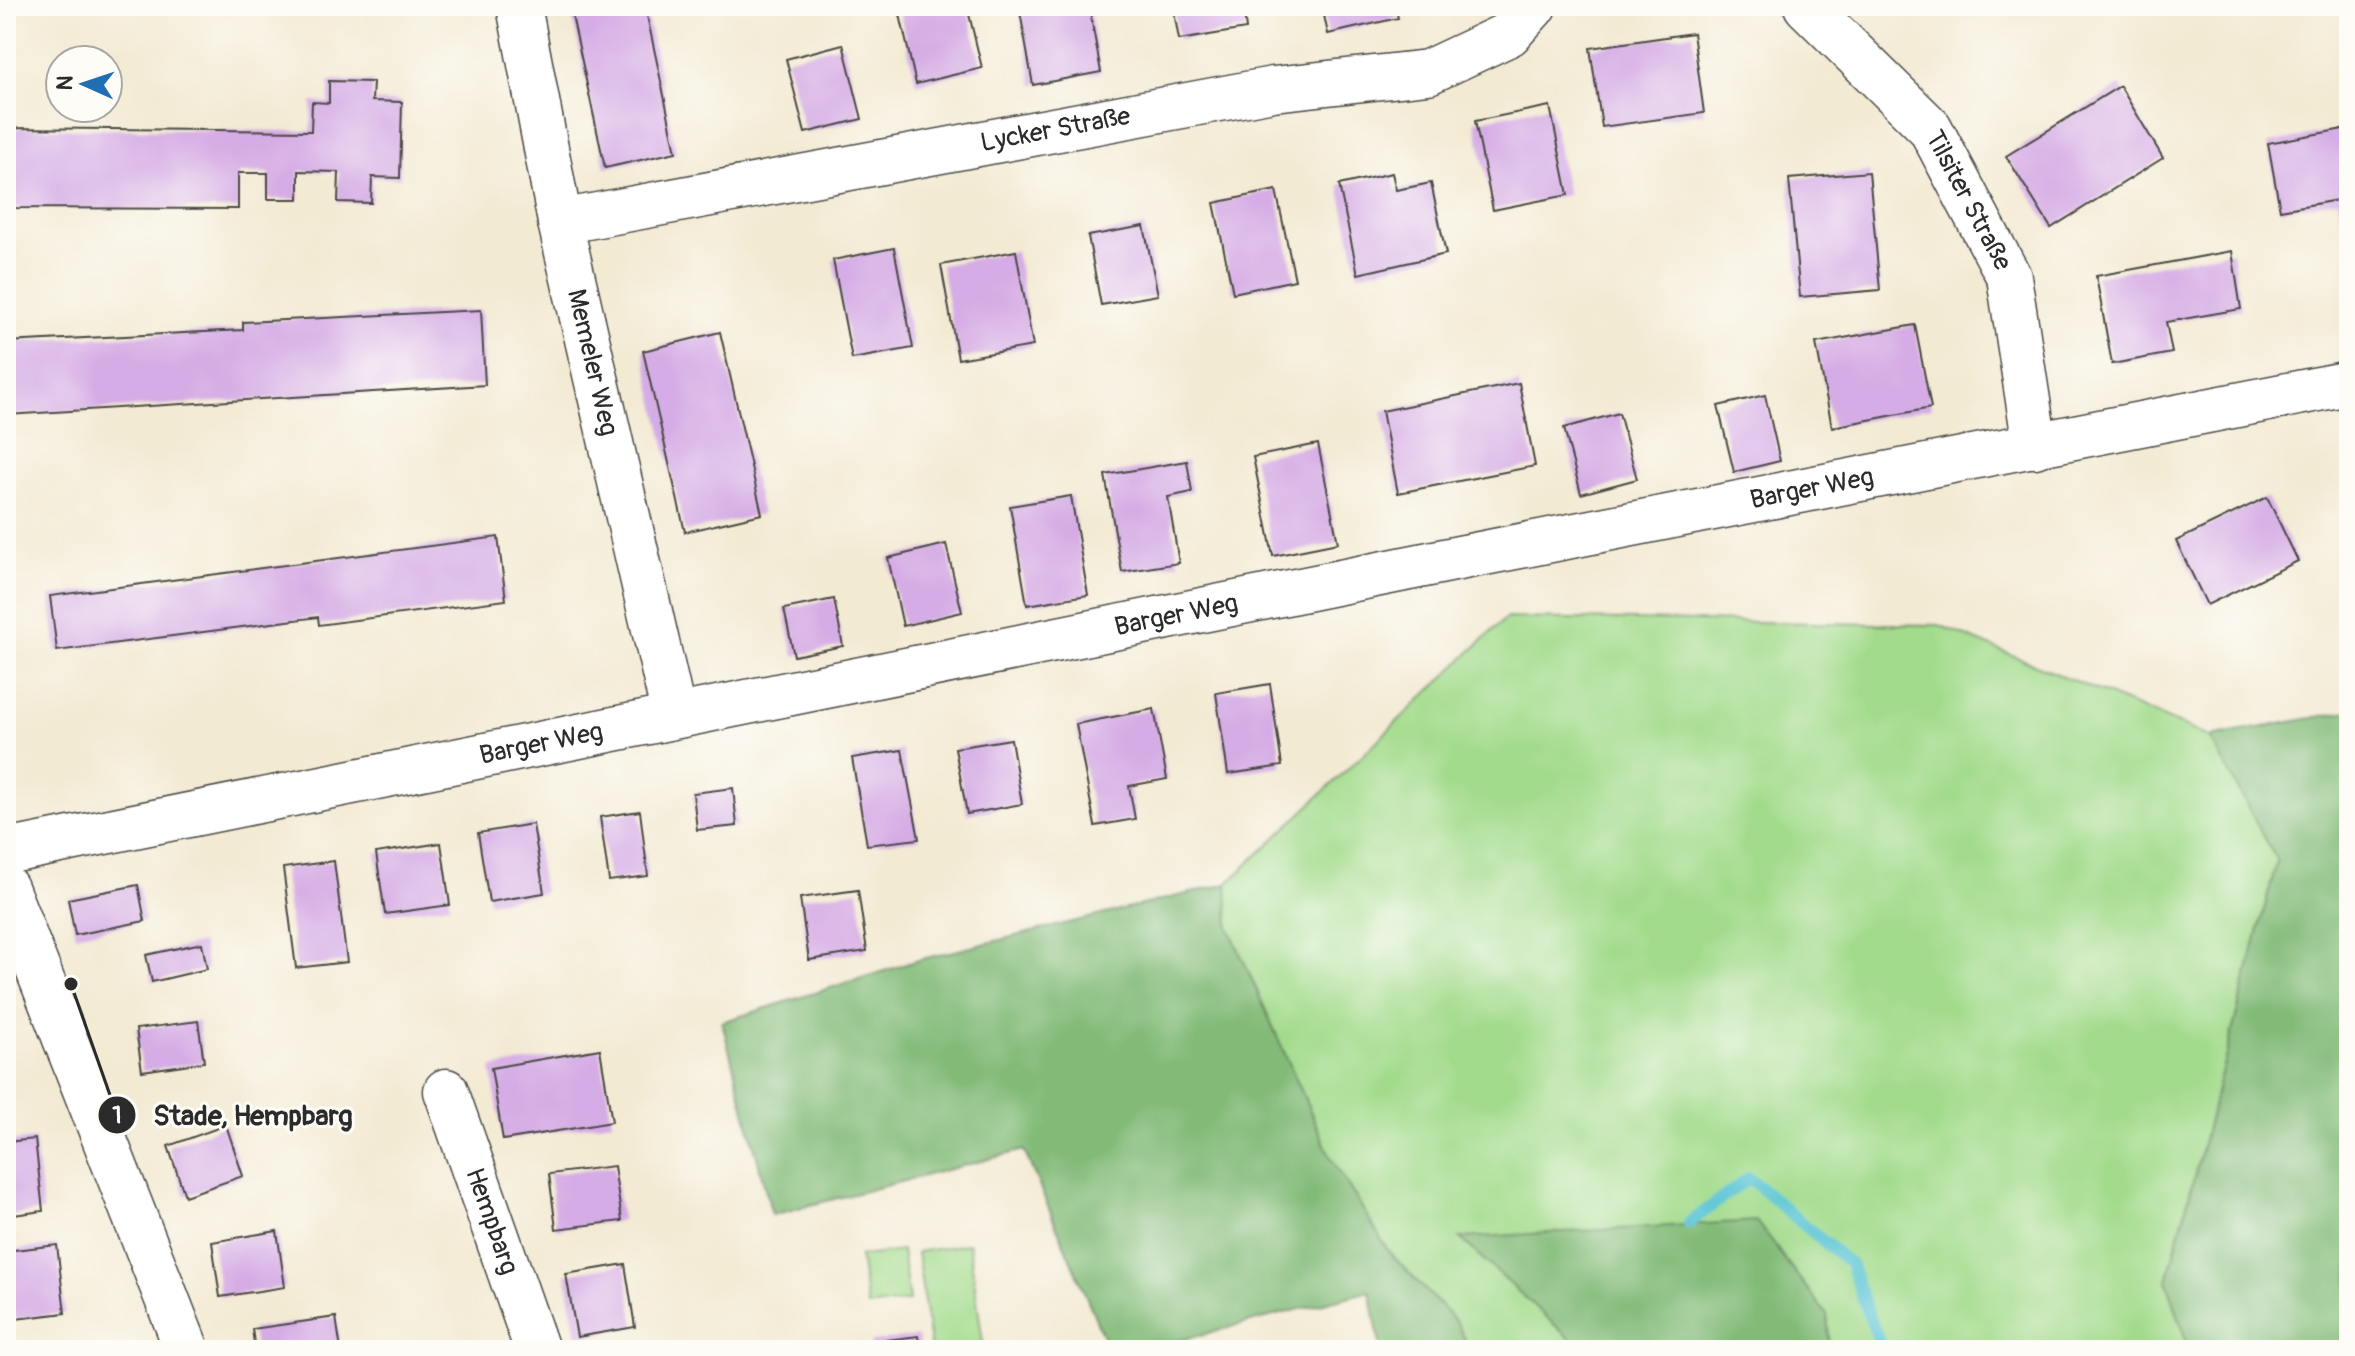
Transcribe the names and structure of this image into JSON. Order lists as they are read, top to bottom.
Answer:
{
  "streets": {
    "street": [
      "Lycker Straße",
      "Tilsiter Straße",
      "Memeler Weg",
      "Barger Weg",
      "Hempbarg"
    ]
  },
  "crossings": [
    ["Lycker Straße", "Memeler Weg"],
    ["Tilsiter Straße", "Barger Weg"],
    ["Memeler Weg", "Barger Weg"]
  ],
  "places": ["Stade, Hempbarg"],
  "north": "left"
}
